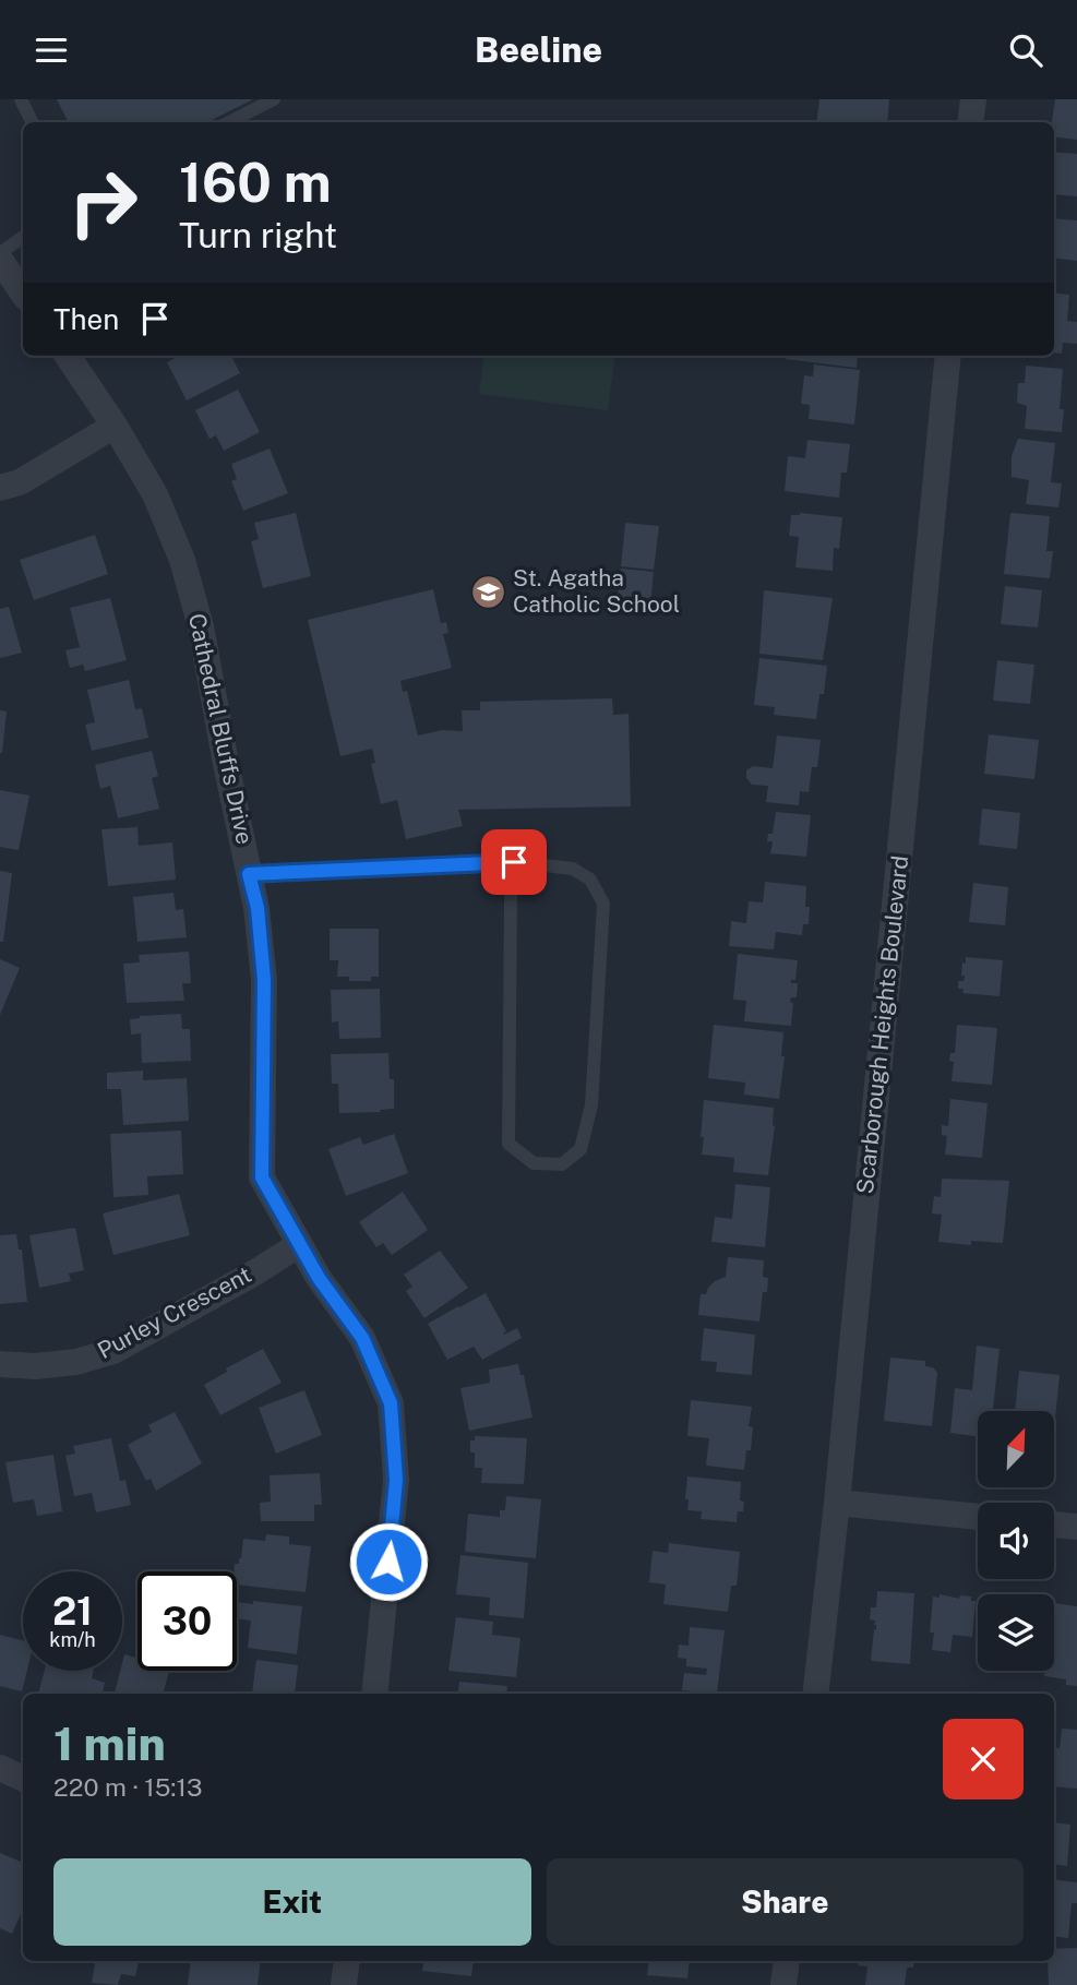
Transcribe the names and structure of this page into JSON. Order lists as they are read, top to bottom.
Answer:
{
  "streets": {
    "street": ["Cathedral Bluffs Drive", "Scarborough Heights Boulevard", "Purley Crescent"]
  },
  "crossings": [
    ["Cathedral Bluffs Drive", "Purley Crescent"]
  ],
  "places": {
    "school or university": ["St. Agatha Catholic School"]
  },
  "north": "top right",
  "page": {
    "header": "Beeline",
    "turn": ["160 m", "Turn right"],
    "then": "Then",
    "speed": "21 km/h",
    "limit": "30",
    "heading": ["1 min", "220 m · 15:13"],
    "buttons": ["Exit", "Share"]
  }
}
